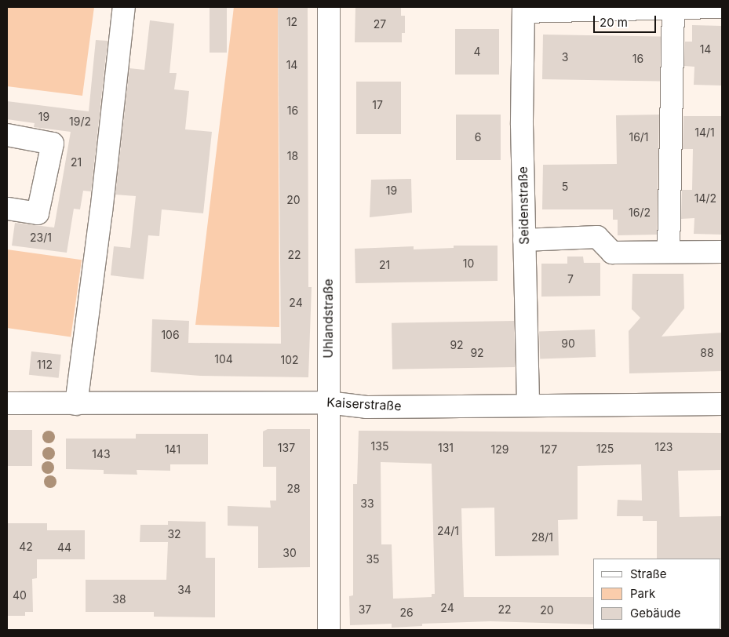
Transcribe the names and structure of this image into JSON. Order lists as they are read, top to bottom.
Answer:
{
  "streets": {
    "street": ["Seidenstraße", "Uhlandstraße", "Kaiserstraße"]
  },
  "crossings": [
    ["Seidenstraße", "Kaiserstraße"],
    ["Uhlandstraße", "Kaiserstraße"]
  ],
  "house_numbers": [
    "12",
    "27",
    "14",
    "4",
    "3",
    "16",
    "14",
    "17",
    "16",
    "19",
    "19/2",
    "14/1",
    "6",
    "16/1",
    "18",
    "21",
    "5",
    "19",
    "14/2",
    "20",
    "16/2",
    "23/1",
    "22",
    "10",
    "21",
    "7",
    "24",
    "106",
    "90",
    "92",
    "92",
    "88",
    "104",
    "102",
    "112",
    "135",
    "123",
    "137",
    "131",
    "125",
    "141",
    "129",
    "127",
    "143",
    "28",
    "33",
    "24/1",
    "32",
    "28/1",
    "42",
    "44",
    "30",
    "35",
    "34",
    "40",
    "38",
    "24",
    "37",
    "22",
    "20",
    "26"
  ],
  "legend": ["Straße", "Park", "Gebäude"],
  "scale_bar": "20 m"
}
